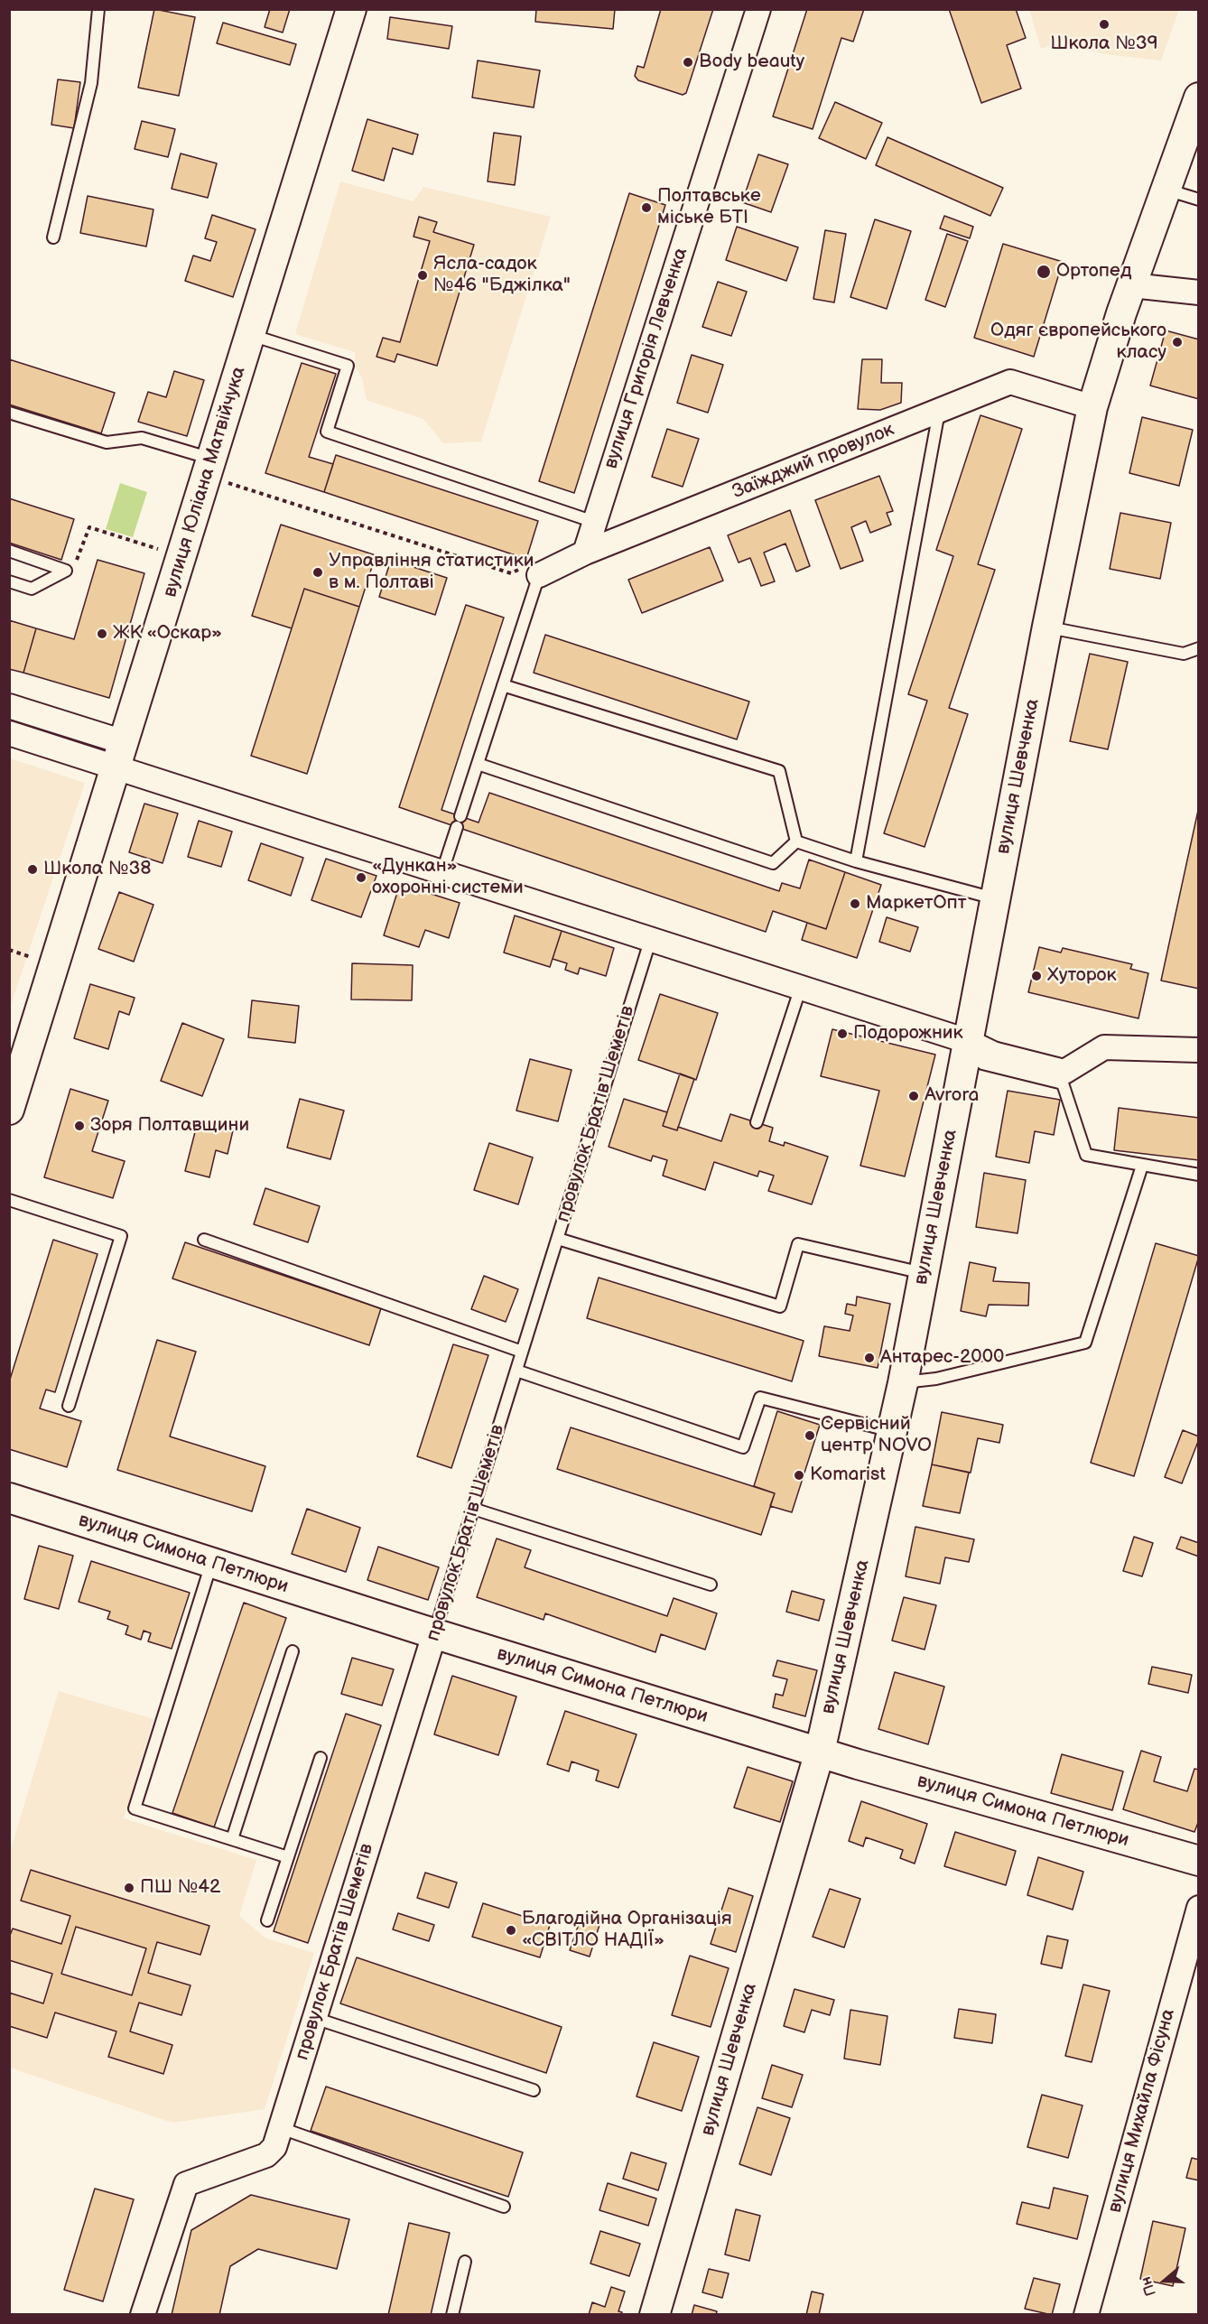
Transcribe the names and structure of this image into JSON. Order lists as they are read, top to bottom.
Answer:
{
  "streets": {
    "street": [
      "вулиця Григорія Левченка",
      "Заїжджий провулок",
      "вулиця Юліана Матвійчука",
      "вулиця Шевченка",
      "провулок Братів Шеметів",
      "вулиця Симона Петлюри",
      "вулиця Михайла Фісуна"
    ]
  },
  "crossings": [
    ["вулиця Григорія Левченка", "Заїжджий провулок"],
    ["Заїжджий провулок", "вулиця Шевченка"],
    ["вулиця Шевченка", "вулиця Симона Петлюри"],
    ["провулок Братів Шеметів", "вулиця Симона Петлюри"]
  ],
  "places": [
    "Школа №39",
    "Body beauty",
    "Полтавське міське БТІ",
    "Ортопед",
    "Ясла-садок №46 \"Бджілка\"",
    "Одяг європейського класу",
    "Управління статистики в м. Полтаві",
    "ЖК «Оскар»",
    "Школа №38",
    "«Дункан» охоронні системи",
    "МаркетОпт",
    "Хуторок",
    "Подорожник",
    "Avrora",
    "Зоря Полтавщини",
    "Антарес-2000",
    "Сервісний центр NOVO",
    "Komarist",
    "ПШ №42",
    "Благодійна Організація «СВІТЛО НАДІЇ»"
  ],
  "north": "left"
}
